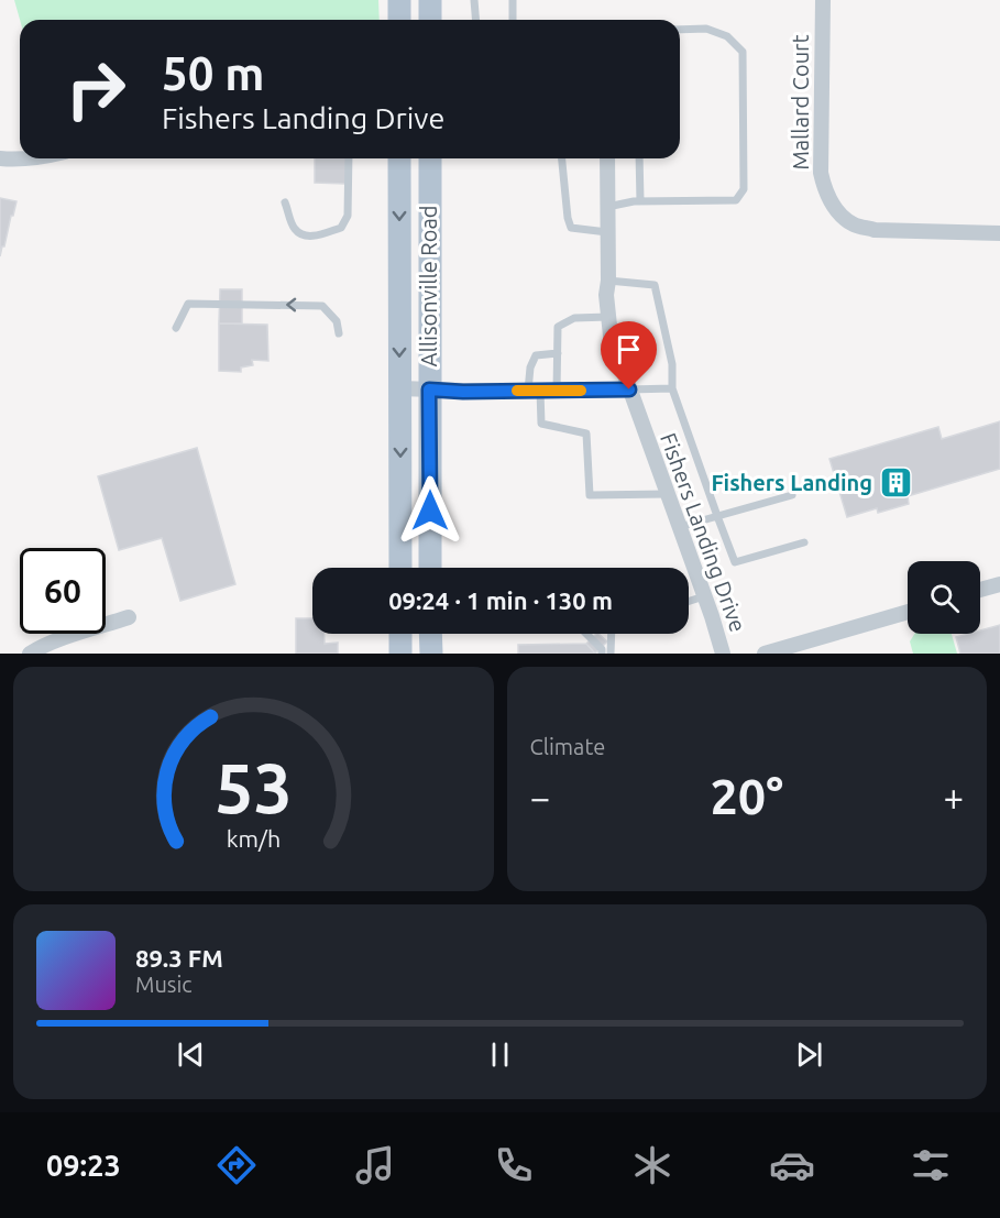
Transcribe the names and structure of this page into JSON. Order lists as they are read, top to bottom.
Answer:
{
  "streets": {
    "main road": ["Allisonville Road"],
    "street": ["Mallard Court", "Fishers Landing Drive"]
  },
  "places": {
    "building": ["Fishers Landing"]
  },
  "page": {
    "turn": ["50 m", "Fishers Landing Drive"],
    "limit": "60",
    "trip": "09:24 · 1 min · 130 m",
    "tile": "Climate",
    "heat": ["−", "20°", "+"],
    "song": ["89.3 FM", "Music"],
    "tabs": "09:23",
    "gauge": ["53", "km/h"]
  }
}
